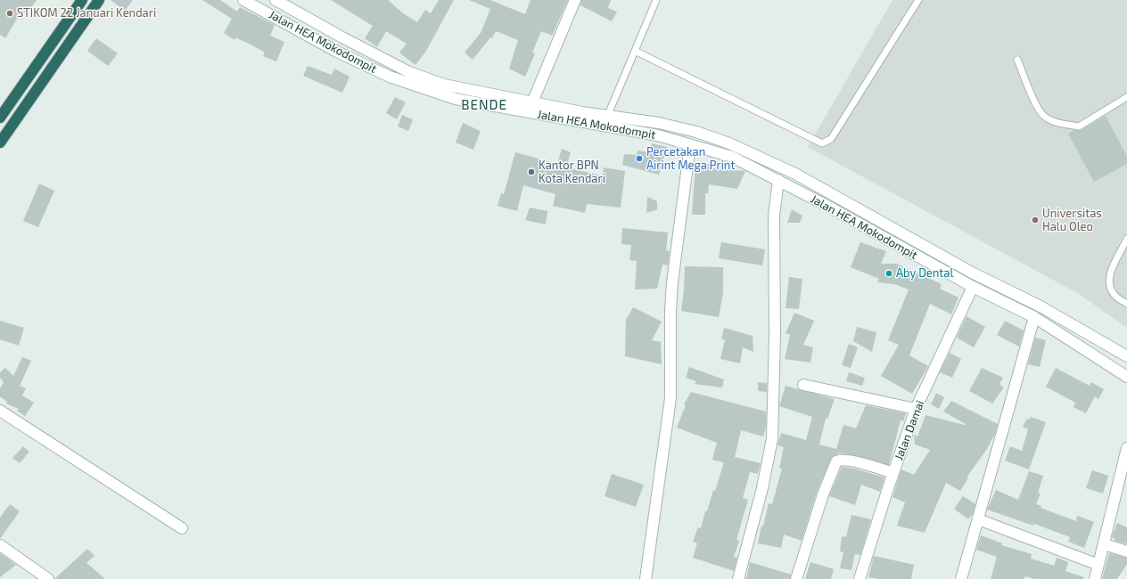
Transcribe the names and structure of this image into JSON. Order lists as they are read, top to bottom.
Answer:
{
  "streets": {
    "street": ["Jalan HEA Mokodompit", "Jalan Damai"]
  },
  "crossings": [
    ["Jalan HEA Mokodompit", "Jalan Damai"]
  ],
  "districts": ["BENDE"],
  "places": [
    "STIKOM 22 Januari Kendari",
    "Percetakan Airint Mega Print",
    "Kantor BPN Kota Kendari",
    "Universitas Halu Oleo",
    "Aby Dental"
  ]
}
